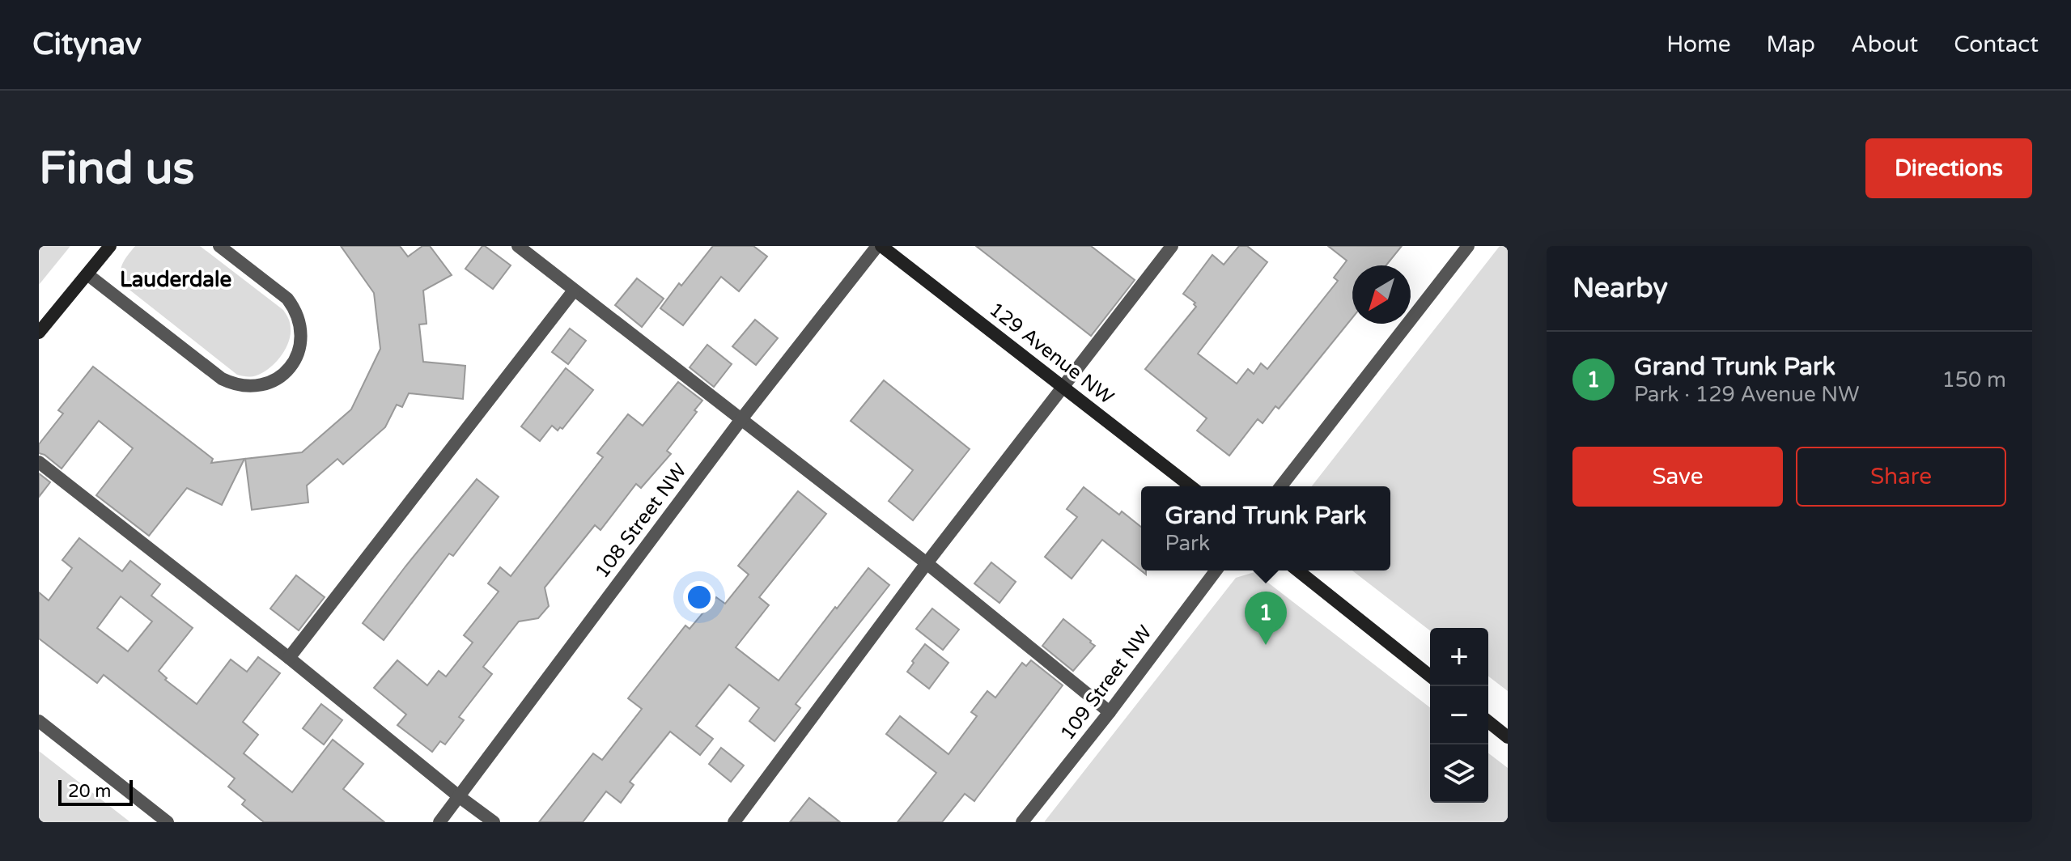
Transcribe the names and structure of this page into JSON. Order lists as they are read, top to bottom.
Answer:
{
  "streets": {
    "street": ["129 Avenue NW", "108 Street NW", "109 Street NW"]
  },
  "crossings": [
    ["129 Avenue NW", "108 Street NW"]
  ],
  "districts": ["Lauderdale"],
  "scale_bar": "20 m",
  "north": "bottom left",
  "page": {
    "header": "Citynav",
    "nav": [
      "Home",
      "Map",
      "About",
      "Contact"
    ],
    "buttons": [
      "Directions",
      ["Save", "Share"]
    ],
    "title": "Find us",
    "heading": "Nearby",
    "list": [
      {
        "mark": "1",
        "name": "Grand Trunk Park",
        "note": "Park · 129 Avenue NW",
        "value": "150 m"
      }
    ],
    "popup": ["Grand Trunk Park", "Park"],
    "pins": "1",
    "map_buttons": ["+", "−"],
    "scale": "20 m"
  }
}
